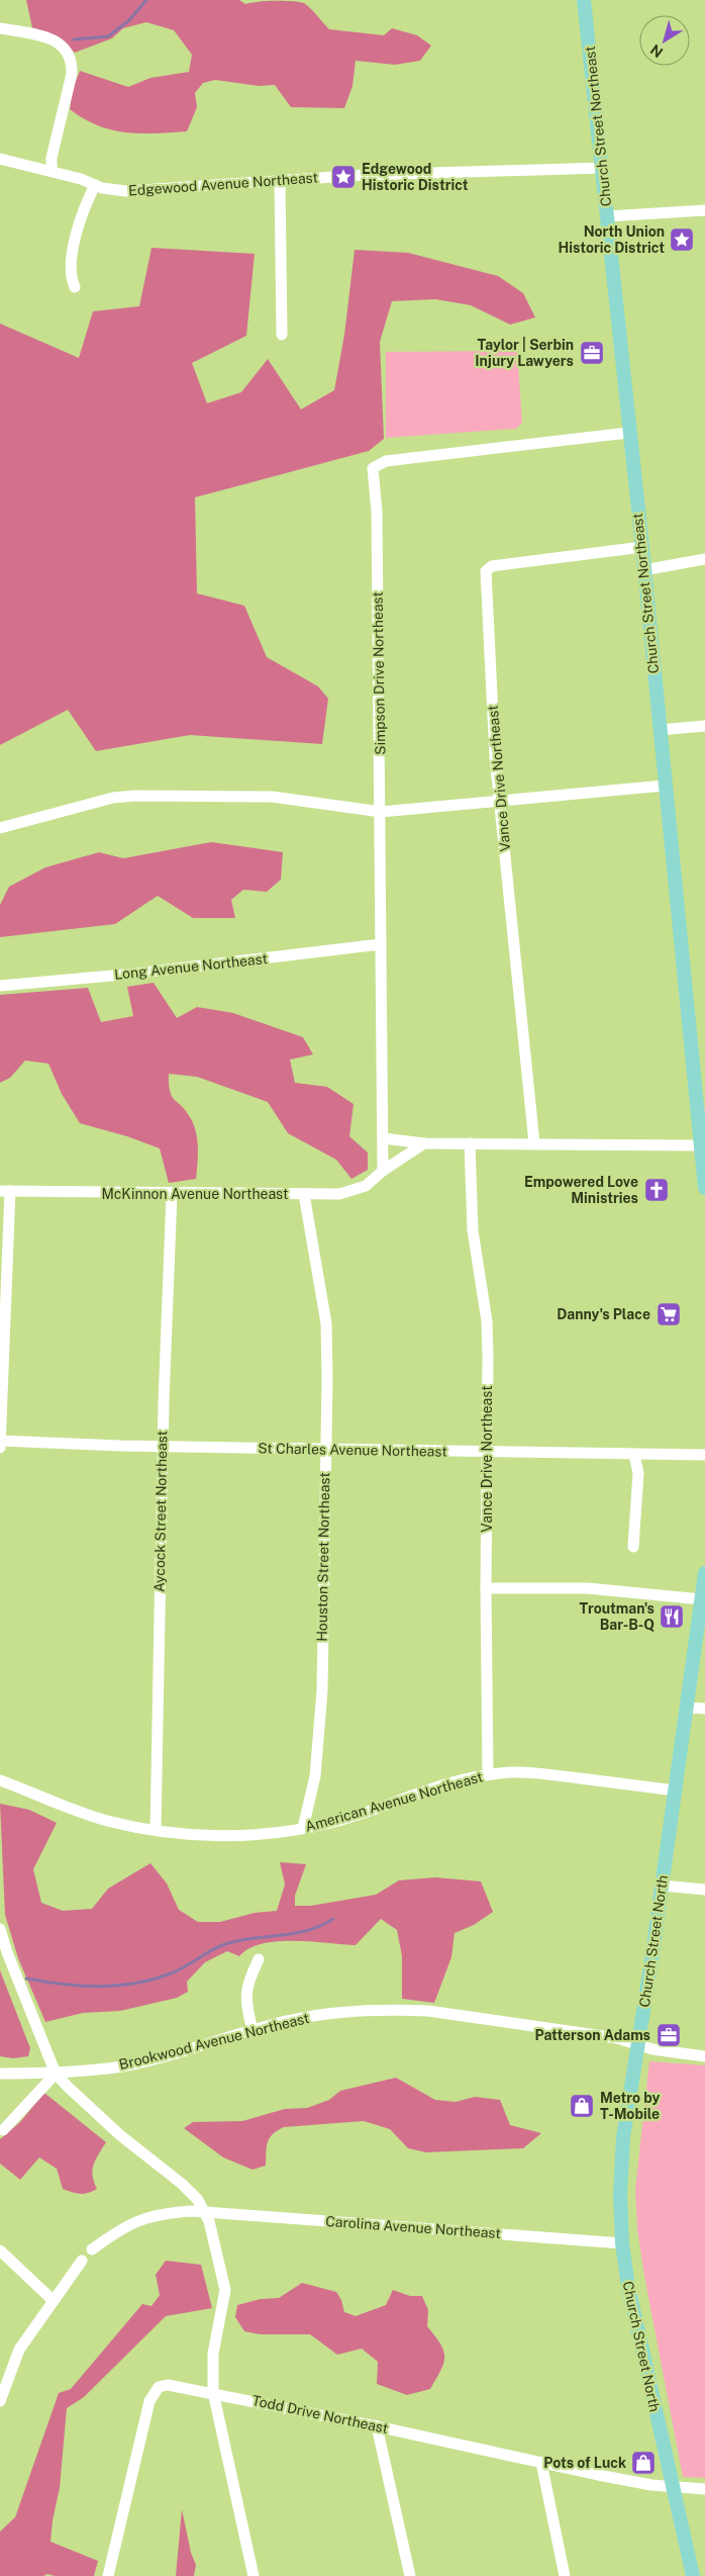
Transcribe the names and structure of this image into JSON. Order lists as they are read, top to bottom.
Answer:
{
  "streets": {
    "main road": ["Church Street Northeast", "Church Street North"],
    "street": [
      "Edgewood Avenue Northeast",
      "Simpson Drive Northeast",
      "Vance Drive Northeast",
      "Long Avenue Northeast",
      "McKinnon Avenue Northeast",
      "St Charles Avenue Northeast",
      "Aycock Street Northeast",
      "Houston Street Northeast",
      "American Avenue Northeast",
      "Brookwood Avenue Northeast",
      "Carolina Avenue Northeast",
      "Todd Drive Northeast"
    ]
  },
  "crossings": [
    ["Church Street Northeast", "Edgewood Avenue Northeast"],
    ["Church Street Northeast", "Simpson Drive Northeast"],
    ["Church Street Northeast", "Vance Drive Northeast"],
    ["Simpson Drive Northeast", "Long Avenue Northeast"],
    ["Vance Drive Northeast", "St Charles Avenue Northeast"],
    ["Vance Drive Northeast", "American Avenue Northeast"],
    ["McKinnon Avenue Northeast", "Aycock Street Northeast"],
    ["McKinnon Avenue Northeast", "Houston Street Northeast"],
    ["St Charles Avenue Northeast", "Aycock Street Northeast"],
    ["St Charles Avenue Northeast", "Houston Street Northeast"],
    ["Aycock Street Northeast", "American Avenue Northeast"],
    ["Houston Street Northeast", "American Avenue Northeast"],
    ["American Avenue Northeast", "Church Street North"],
    ["Church Street North", "Brookwood Avenue Northeast"],
    ["Church Street North", "Carolina Avenue Northeast"],
    ["Church Street North", "Todd Drive Northeast"]
  ],
  "places": {
    "place": ["Edgewood Historic District", "North Union Historic District"],
    "office": ["Taylor | Serbin Injury Lawyers", "Patterson Adams"],
    "church": ["Empowered Love Ministries"],
    "supermarket": ["Danny's Place"],
    "restaurant": ["Troutman's Bar-B-Q"],
    "shop": ["Metro by T-Mobile", "Pots of Luck"]
  },
  "north": "bottom left"
}
